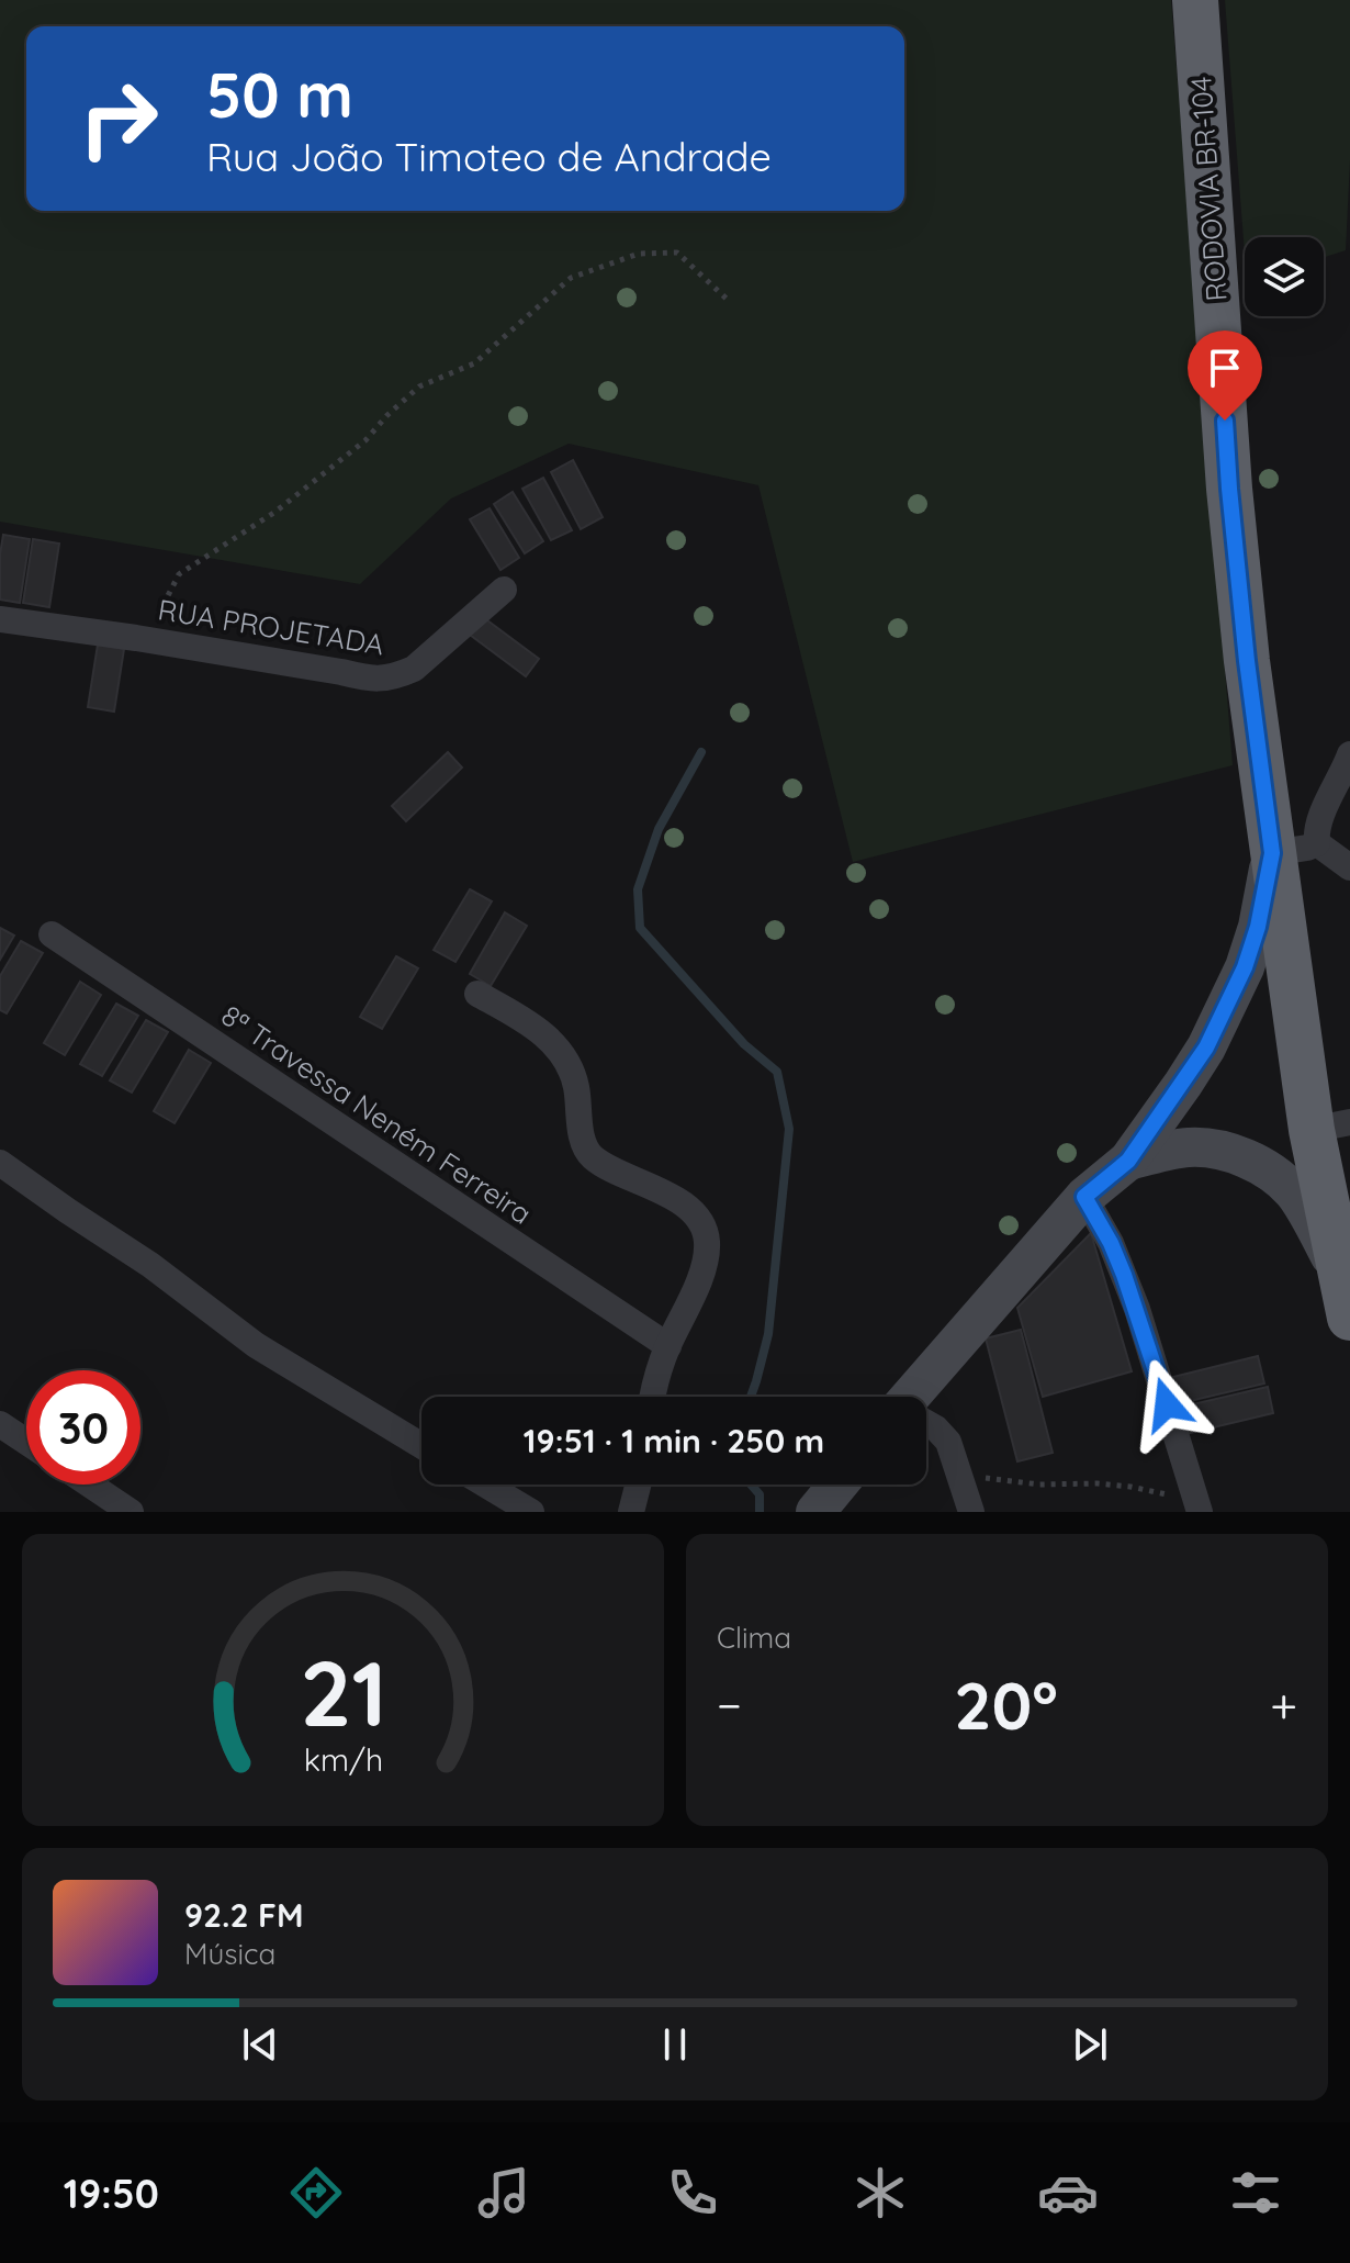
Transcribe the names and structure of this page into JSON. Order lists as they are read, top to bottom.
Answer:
{
  "streets": {
    "highway": ["RODOVIA BR-104"],
    "street": ["RUA PROJETADA", "8ª Travessa Neném Ferreira"]
  },
  "page": {
    "turn": ["50 m", "Rua João Timoteo de Andrade"],
    "limit": "30",
    "trip": "19:51 · 1 min · 250 m",
    "tile": "Clima",
    "heat": ["−", "20°", "+"],
    "song": ["92.2 FM", "Música"],
    "tabs": "19:50",
    "gauge": ["21", "km/h"]
  }
}
